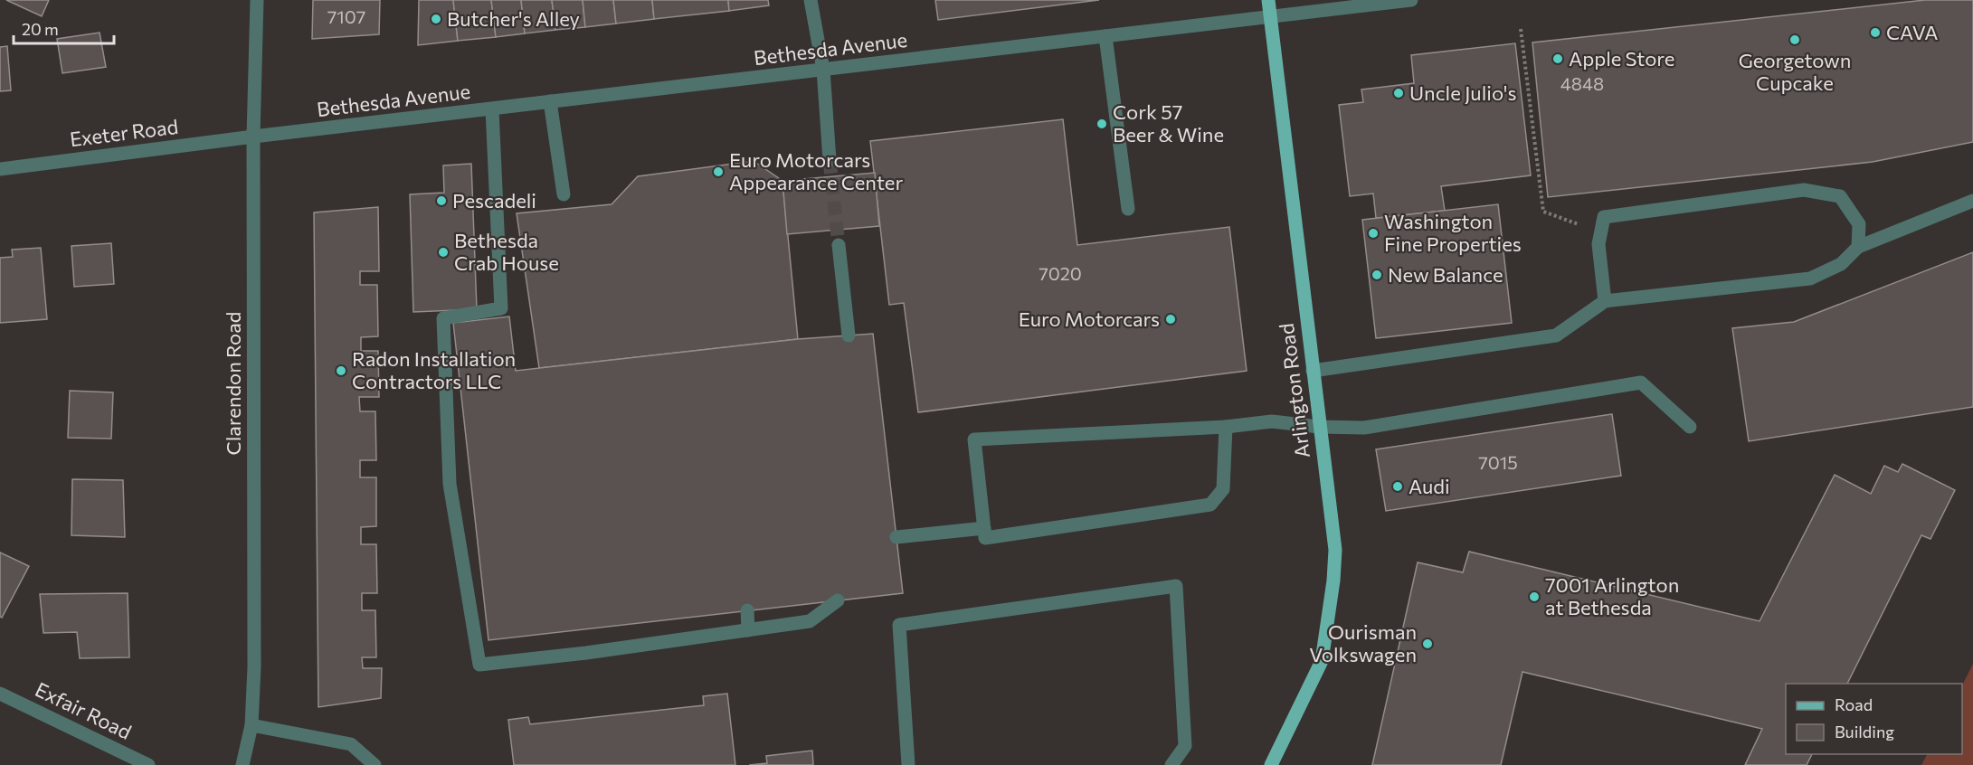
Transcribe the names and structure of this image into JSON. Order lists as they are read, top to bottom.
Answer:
{
  "streets": {
    "main road": ["Arlington Road"],
    "street": [
      "Bethesda Avenue",
      "Exeter Road",
      "Clarendon Road",
      "Exfair Road"
    ]
  },
  "crossings": [
    ["Bethesda Avenue", "Exeter Road"],
    ["Bethesda Avenue", "Clarendon Road"],
    ["Bethesda Avenue", "Arlington Road"],
    ["Exeter Road", "Clarendon Road"]
  ],
  "places": [
    "Butcher's Alley",
    "CAVA",
    "Georgetown Cupcake",
    "Apple Store",
    "Uncle Julio's",
    "Cork 57 Beer & Wine",
    "Euro Motorcars Appearance Center",
    "Pescadeli",
    "Washington Fine Properties",
    "Bethesda Crab House",
    "New Balance",
    "Euro Motorcars",
    "Radon Installation Contractors LLC",
    "Audi",
    "7001 Arlington at Bethesda",
    "Ourisman Volkswagen"
  ],
  "house_numbers": [
    "7107",
    "4848",
    "7020",
    "7015"
  ],
  "legend": ["Road", "Building"],
  "scale_bar": "20 m"
}
